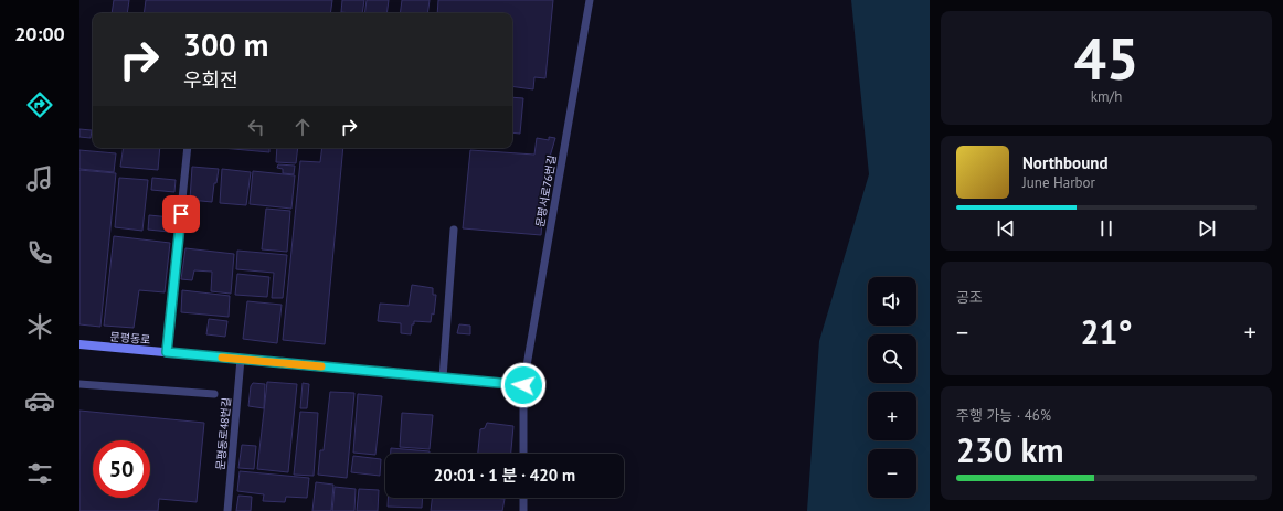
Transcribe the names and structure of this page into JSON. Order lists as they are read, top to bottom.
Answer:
{
  "streets": {
    "main road": ["문평동로"],
    "street": ["문평서로76번길", "문평동로48번길"]
  },
  "crossings": [
    ["문평서로76번길", "문평동로"],
    ["문평동로", "문평동로48번길"]
  ],
  "page": {
    "tabs": "20:00",
    "tile": [
      ["45", "km/h"],
      "공조",
      ["주행 가능 · 46%", "230 km"]
    ],
    "turn": ["300 m", "우회전"],
    "song": ["Northbound", "June Harbor"],
    "map_buttons": ["+", "−"],
    "heat": ["−", "21°", "+"],
    "limit": "50",
    "trip": "20:01 · 1 분 · 420 m"
  }
}
